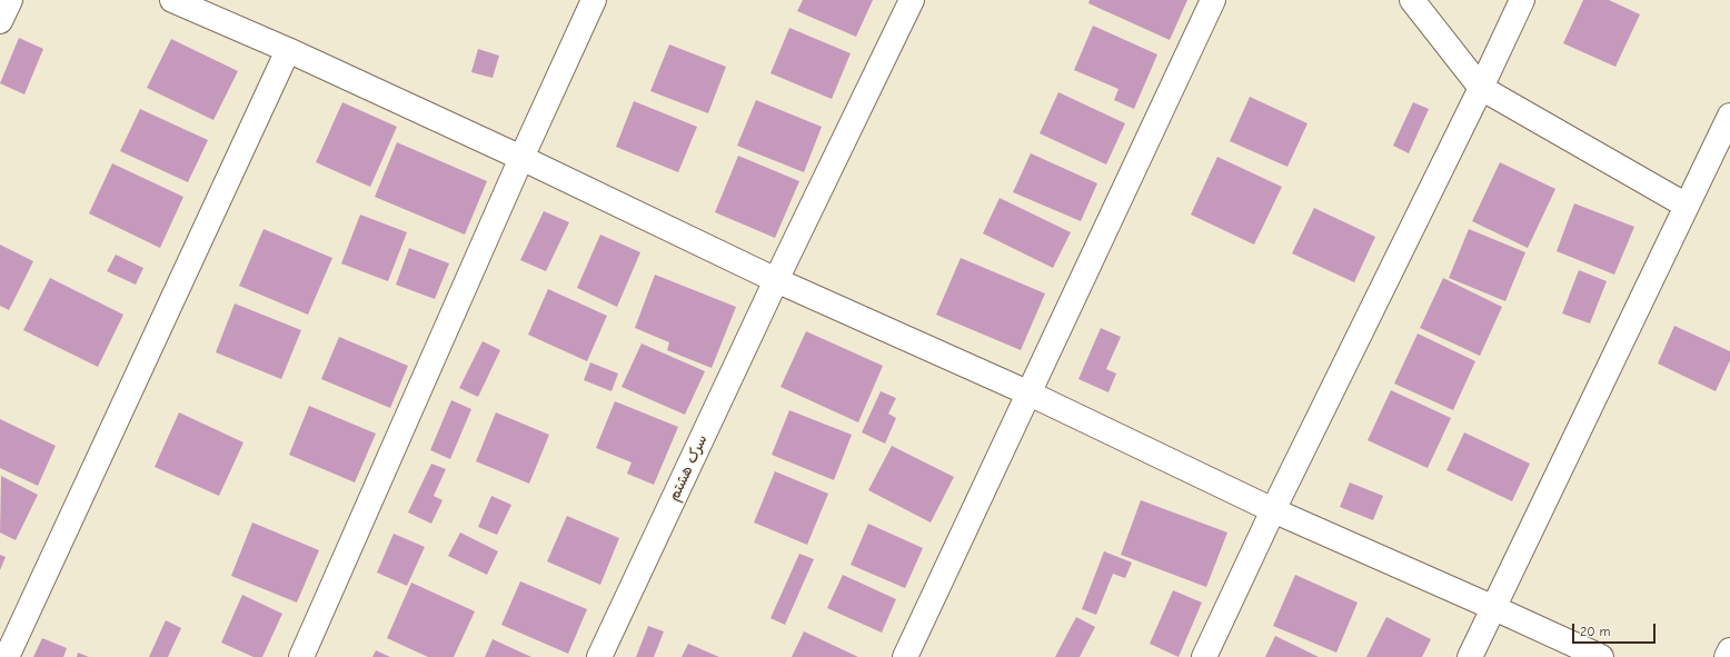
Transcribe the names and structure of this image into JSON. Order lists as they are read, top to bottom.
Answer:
{
  "streets": {
    "street": ["سرک هشتم"]
  },
  "scale_bar": "20 m"
}
